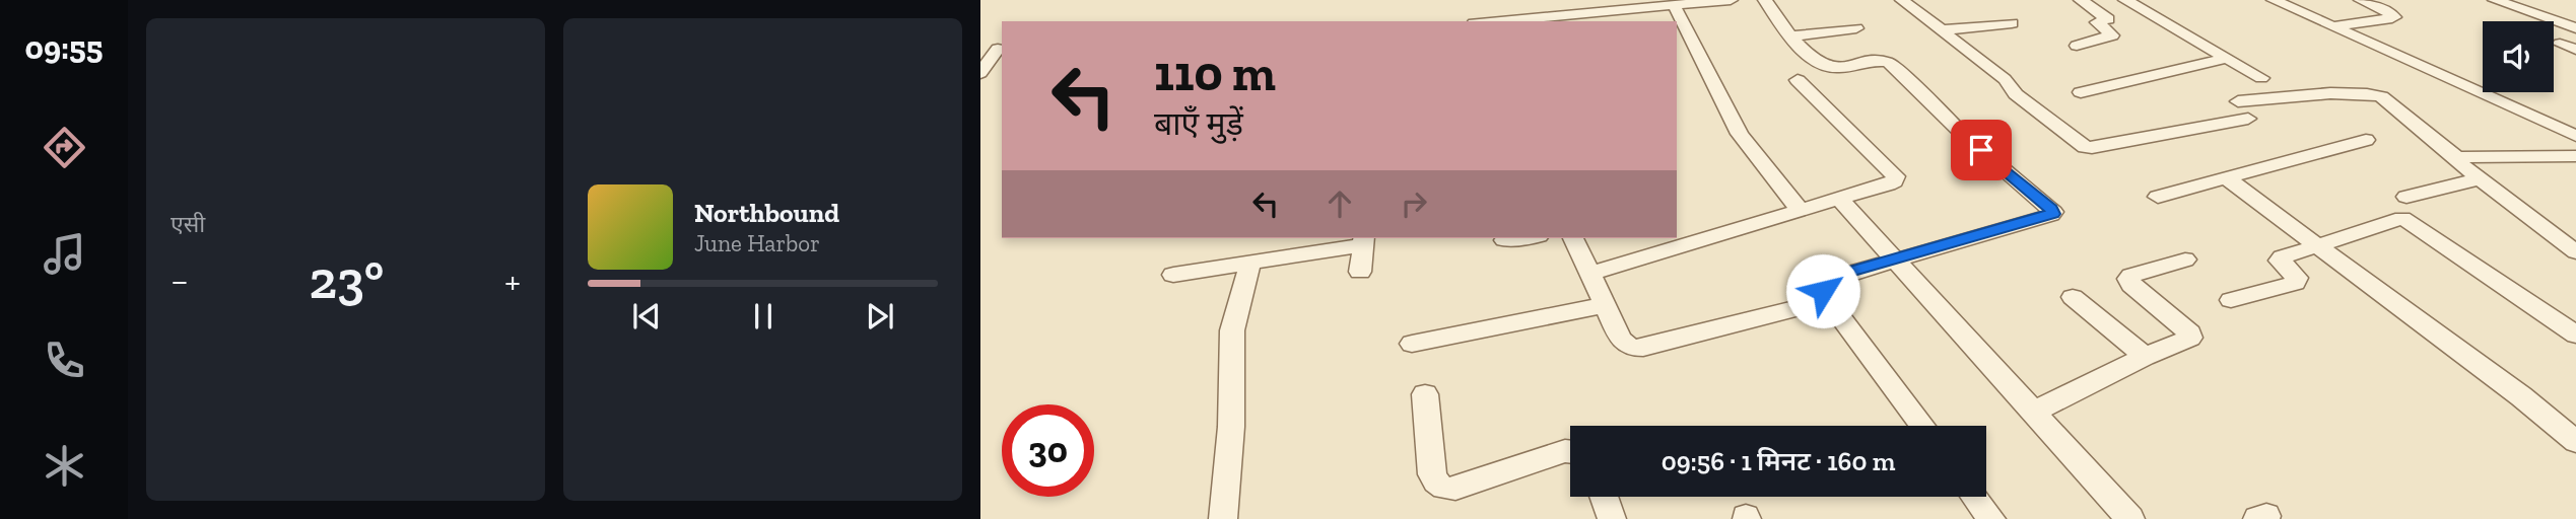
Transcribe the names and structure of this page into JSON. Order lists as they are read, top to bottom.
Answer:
{
  "page": {
    "tabs": "09:55",
    "tile": "एसी",
    "turn": ["110 m", "बाएँ मुड़ें"],
    "song": ["Northbound", "June Harbor"],
    "heat": ["−", "23°", "+"],
    "limit": "30",
    "trip": "09:56 · 1 मिनट · 160 m"
  }
}
